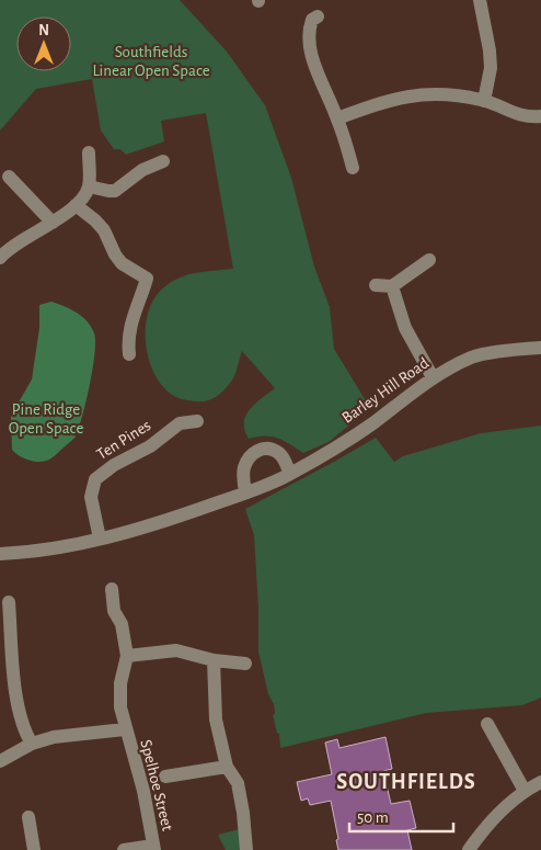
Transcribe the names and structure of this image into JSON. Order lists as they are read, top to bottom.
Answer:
{
  "streets": {
    "street": ["Barley Hill Road", "Ten Pines", "Spelhoe Street"]
  },
  "crossings": [
    ["Barley Hill Road", "Ten Pines"]
  ],
  "districts": ["SOUTHFIELDS"],
  "parks": ["Southfields Linear Open Space", "Pine Ridge Open Space"],
  "scale_bar": "50 m",
  "north": "top"
}
